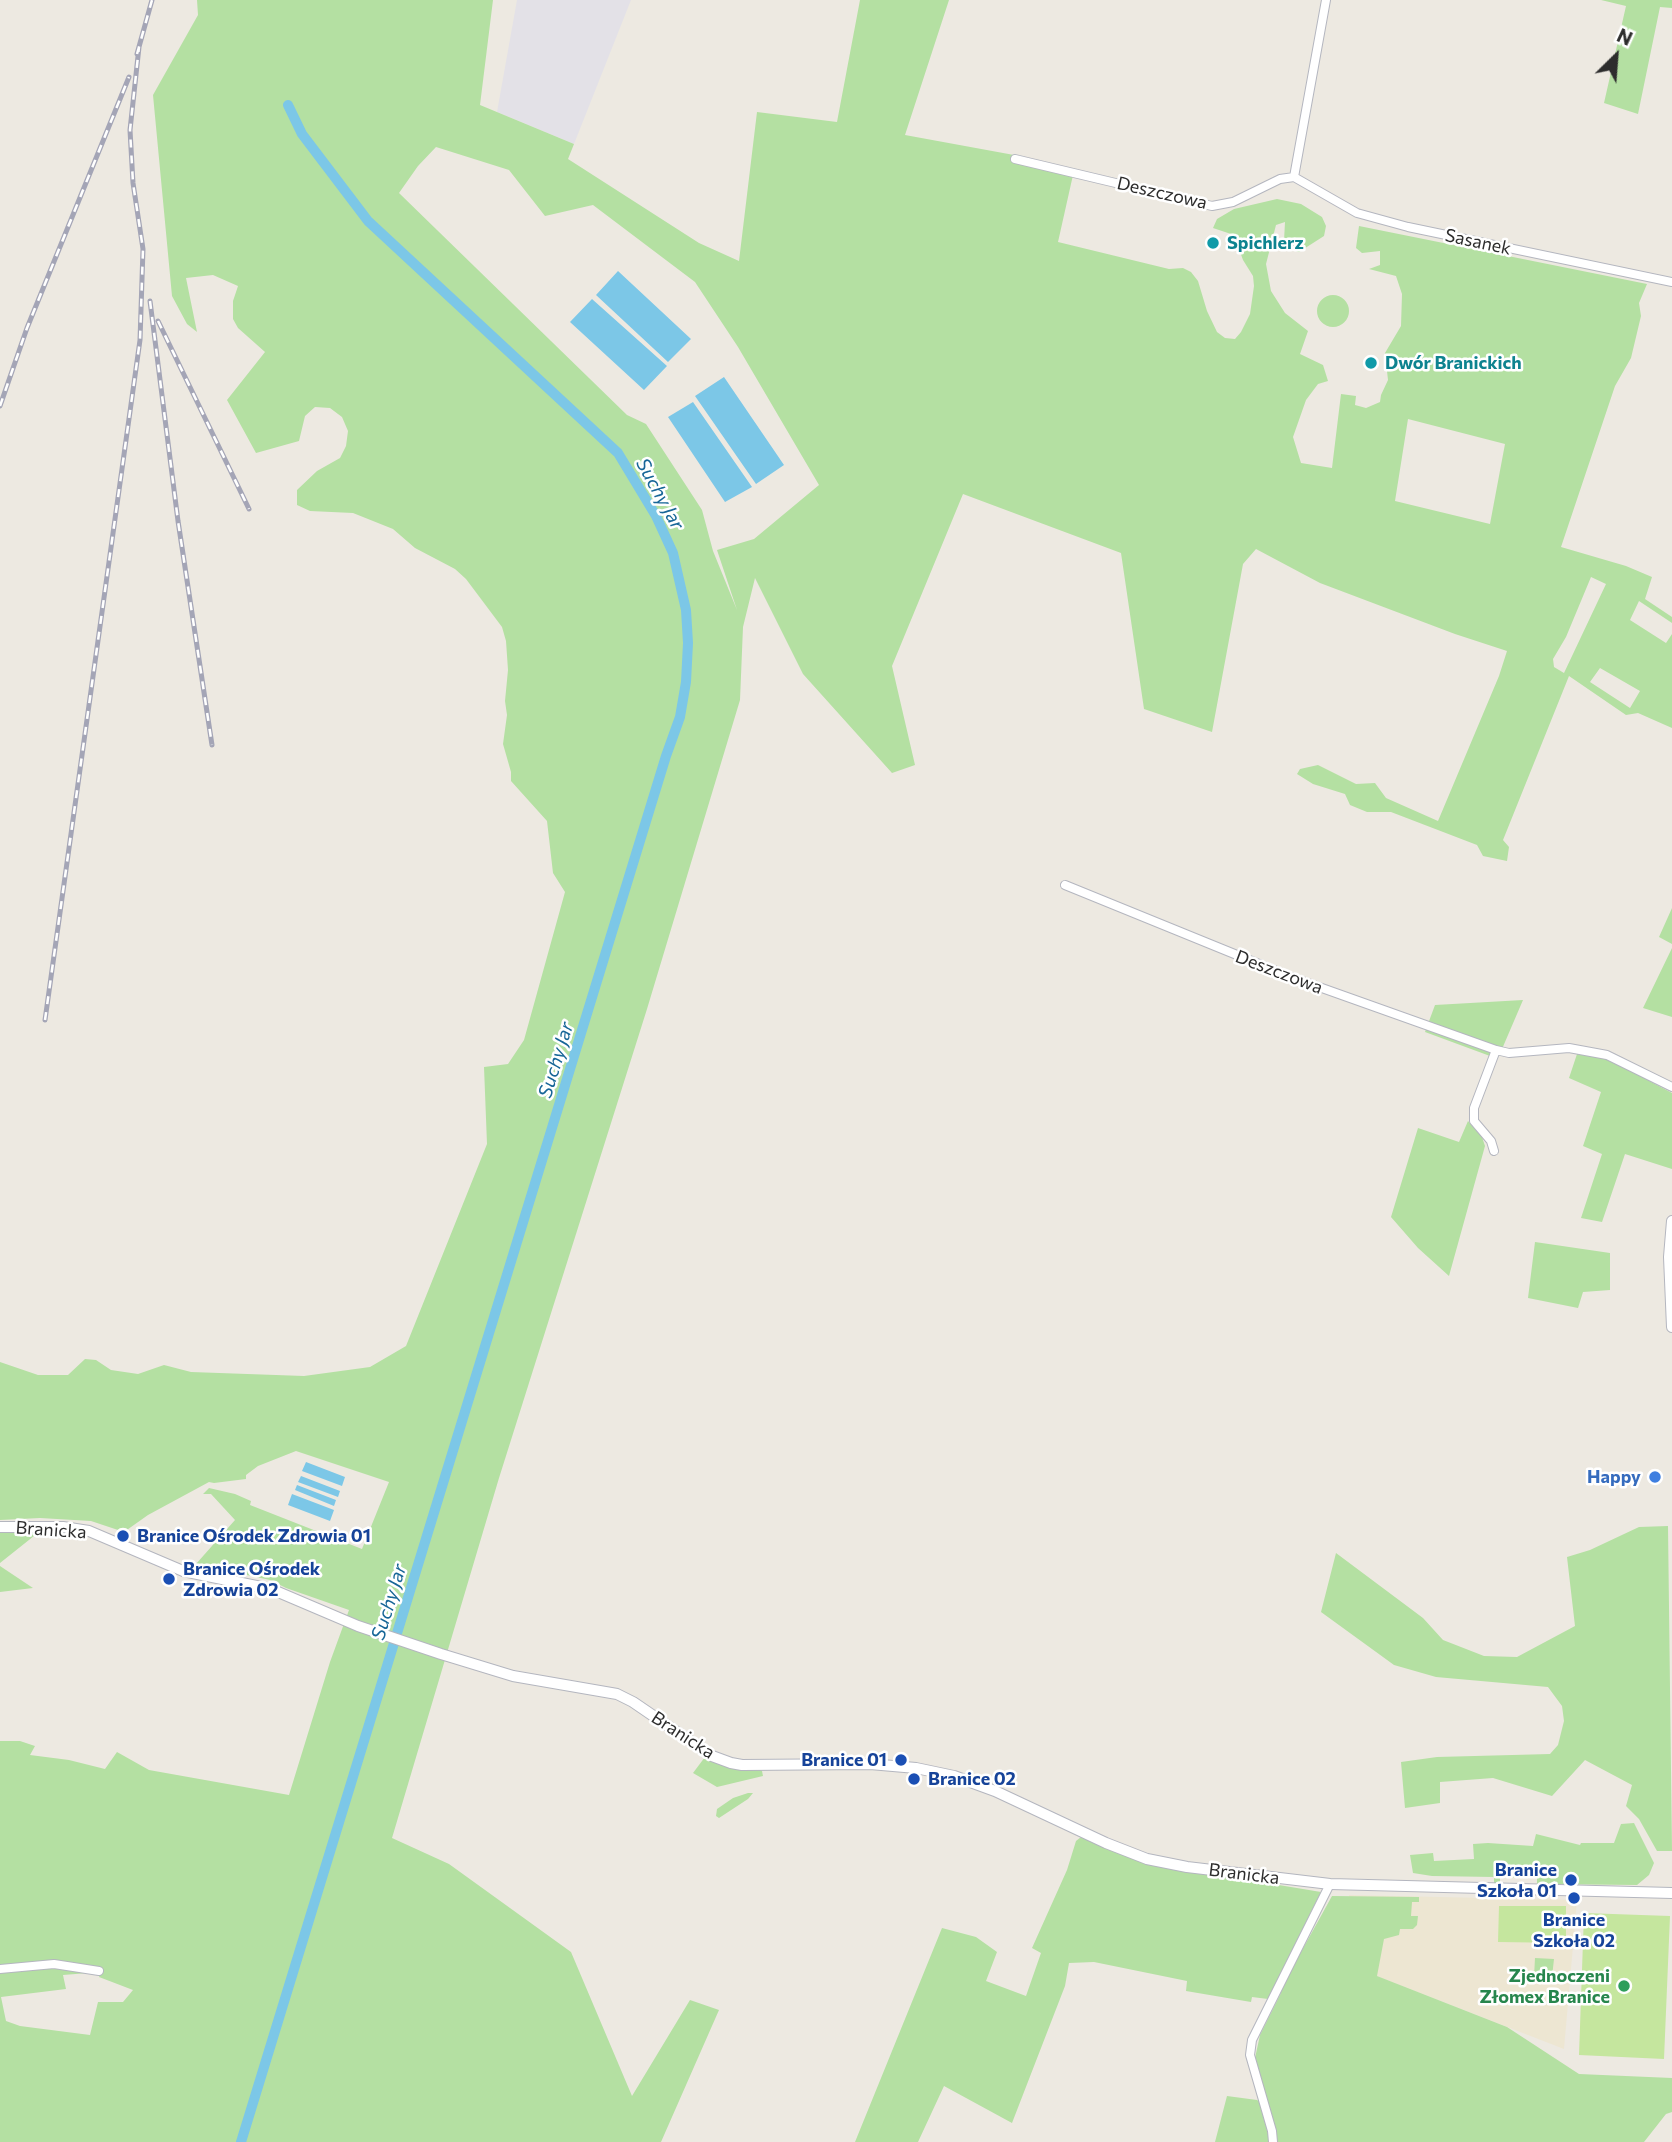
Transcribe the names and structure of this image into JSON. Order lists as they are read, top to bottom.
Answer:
{
  "streets": {
    "street": ["Deszczowa", "Sasanek", "Branicka"]
  },
  "crossings": [
    ["Deszczowa", "Sasanek"]
  ],
  "water": ["Suchy Jar"],
  "places": [
    "Spichlerz",
    "Dwór Branickich",
    "Happy",
    "Branice Ośrodek Zdrowia 01",
    "Branice Ośrodek Zdrowia 02",
    "Branice 01",
    "Branice 02",
    "Branice Szkoła 01",
    "Branice Szkoła 02",
    "Zjednoczeni Złomex Branice"
  ],
  "north": "top right"
}
